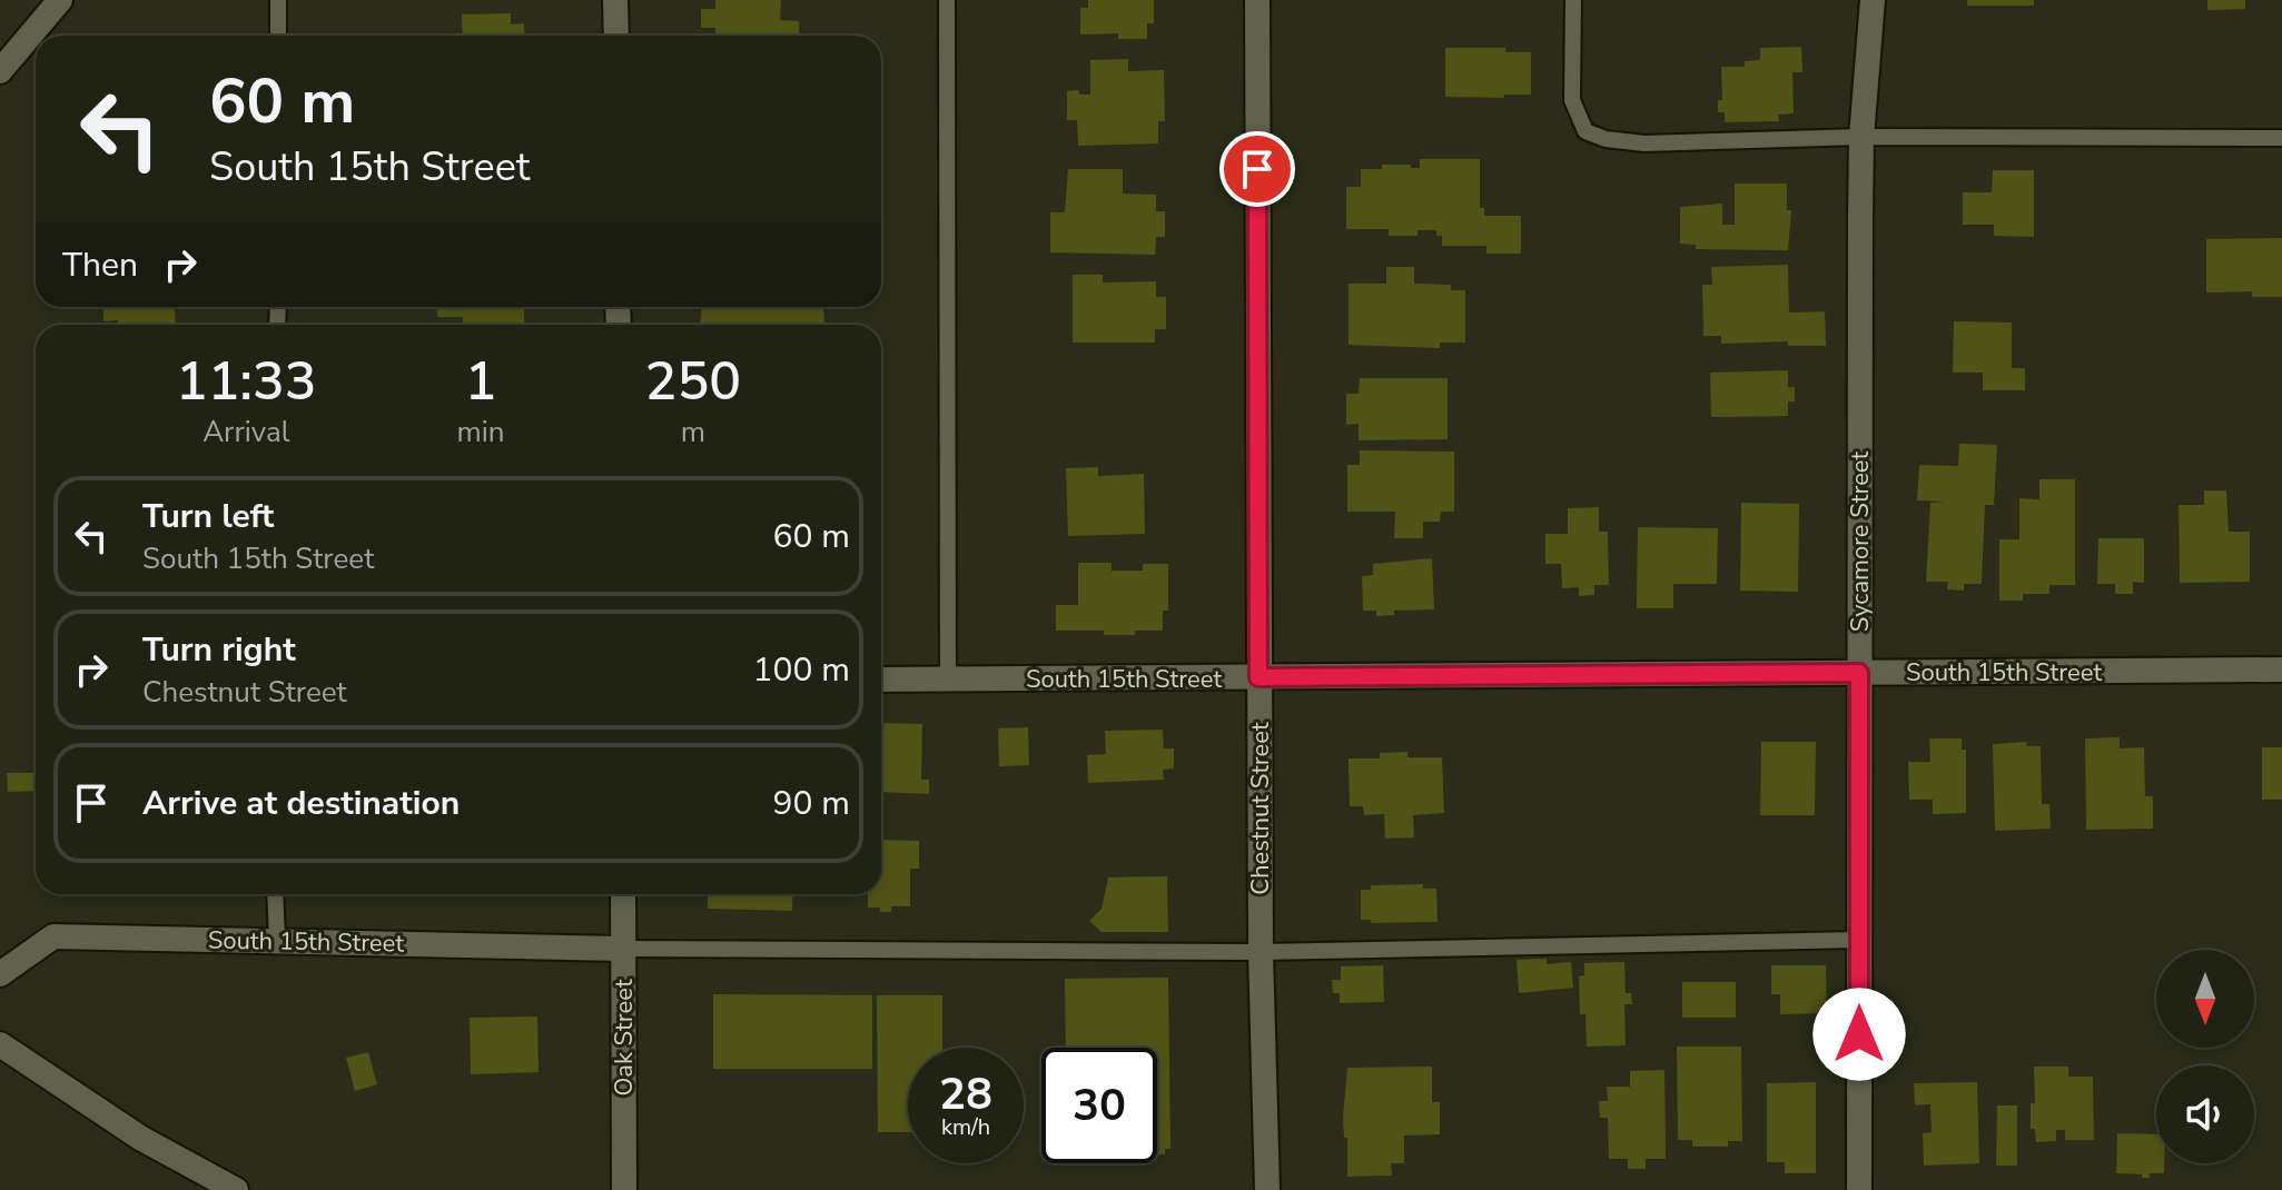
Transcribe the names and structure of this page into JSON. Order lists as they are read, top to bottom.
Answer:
{
  "streets": {
    "street": [
      "Sycamore Street",
      "South 15th Street",
      "Chestnut Street",
      "Oak Street"
    ]
  },
  "crossings": [
    ["Sycamore Street", "South 15th Street"],
    ["South 15th Street", "Chestnut Street"],
    ["South 15th Street", "Oak Street"]
  ],
  "north": "bottom",
  "page": {
    "turn": ["60 m", "South 15th Street"],
    "then": "Then",
    "eta": [
      "11:33",
      "Arrival",
      "1",
      "min",
      "250",
      "m"
    ],
    "list": [
      {
        "name": "Turn left",
        "note": "South 15th Street",
        "value": "60 m"
      },
      {
        "name": "Turn right",
        "note": "Chestnut Street",
        "value": "100 m"
      },
      {
        "name": "Arrive at destination",
        "value": "90 m"
      }
    ],
    "speed": "28 km/h",
    "limit": "30"
  }
}
